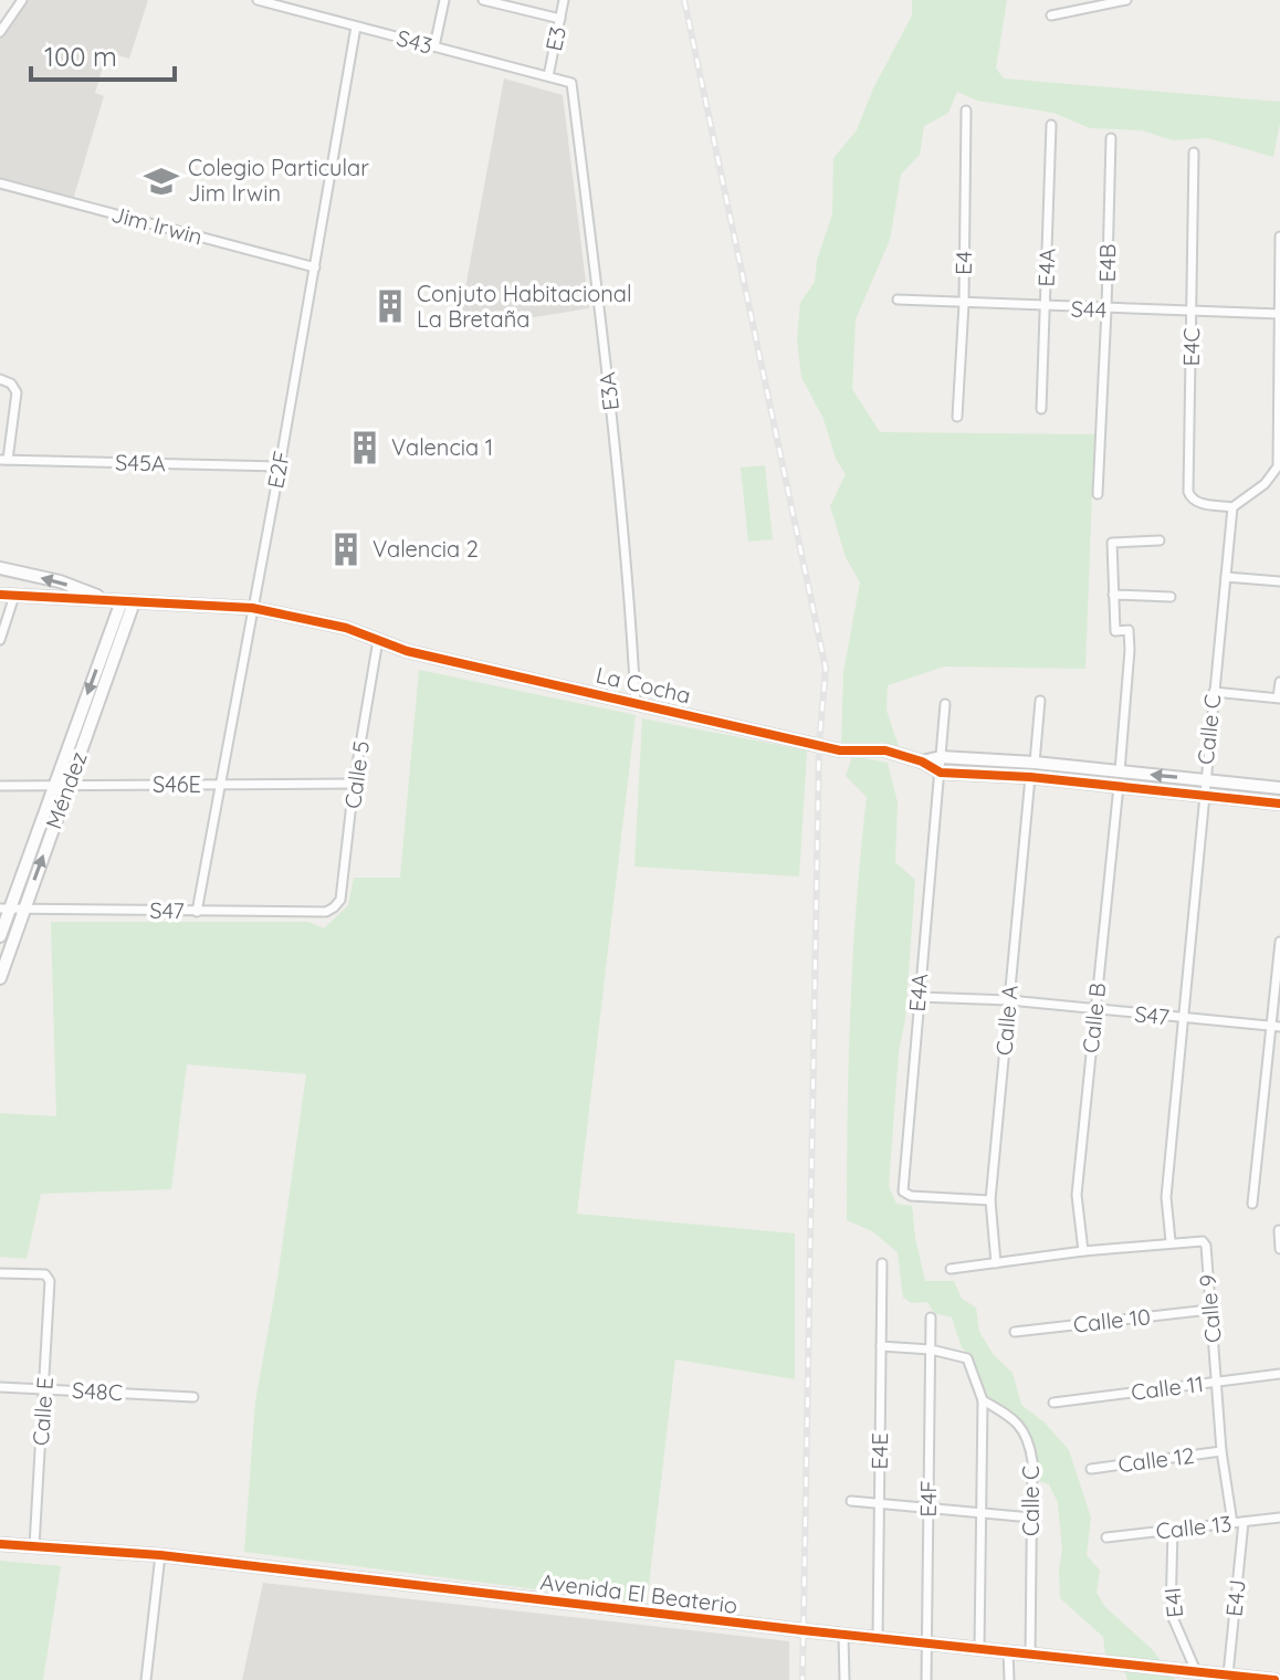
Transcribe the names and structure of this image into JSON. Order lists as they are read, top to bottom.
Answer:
{
  "streets": {
    "street": [
      "E3",
      "S43",
      "Jim Irwin",
      "E4",
      "E4B",
      "E4A",
      "S44",
      "E4C",
      "E3A",
      "S45A",
      "E2F",
      "La Cocha",
      "Calle C",
      "Calle 5",
      "S46E",
      "Méndez",
      "S47",
      "Calle B",
      "Calle A",
      "Calle 9",
      "Calle 10",
      "Calle 11",
      "S48C",
      "Calle E",
      "E4E",
      "Calle 12",
      "E4F",
      "Calle 13",
      "Avenida El Beaterio",
      "E4J",
      "E4I"
    ]
  },
  "crossings": [
    ["E3", "S43"],
    ["S43", "E3A"],
    ["S43", "E2F"],
    ["Jim Irwin", "E2F"],
    ["E4", "S44"],
    ["E4B", "S44"],
    ["E4A", "S44"],
    ["E4A", "La Cocha"],
    ["E4A", "S47"],
    ["E4A", "Calle A"],
    ["S44", "E4C"],
    ["E4C", "Calle C"],
    ["E3A", "La Cocha"],
    ["S45A", "E2F"],
    ["E2F", "La Cocha"],
    ["E2F", "S46E"],
    ["E2F", "S47"],
    ["La Cocha", "Calle C"],
    ["La Cocha", "Calle 5"],
    ["La Cocha", "Méndez"],
    ["La Cocha", "Calle B"],
    ["La Cocha", "Calle A"],
    ["Calle C", "S47"],
    ["Calle C", "Calle 9"],
    ["Calle C", "Avenida El Beaterio"],
    ["Calle 5", "S46E"],
    ["Calle 5", "S47"],
    ["S46E", "Méndez"],
    ["Méndez", "S47"],
    ["S47", "Calle B"],
    ["S47", "Calle A"],
    ["Calle B", "Calle 9"],
    ["Calle A", "Calle 9"],
    ["Calle 9", "Calle 10"],
    ["Calle 9", "Calle 11"],
    ["Calle 9", "Calle 12"],
    ["Calle 9", "Calle 13"],
    ["S48C", "Calle E"],
    ["Calle E", "Avenida El Beaterio"],
    ["E4E", "Avenida El Beaterio"],
    ["E4F", "Avenida El Beaterio"],
    ["Calle 13", "E4J"],
    ["Calle 13", "E4I"],
    ["Avenida El Beaterio", "E4J"],
    ["Avenida El Beaterio", "E4I"]
  ],
  "places": {
    "school or university": ["Colegio Particular Jim Irwin"],
    "building": ["Conjuto Habitacional La Bretaña", "Valencia 1", "Valencia 2"]
  },
  "scale_bar": "100 m"
}
